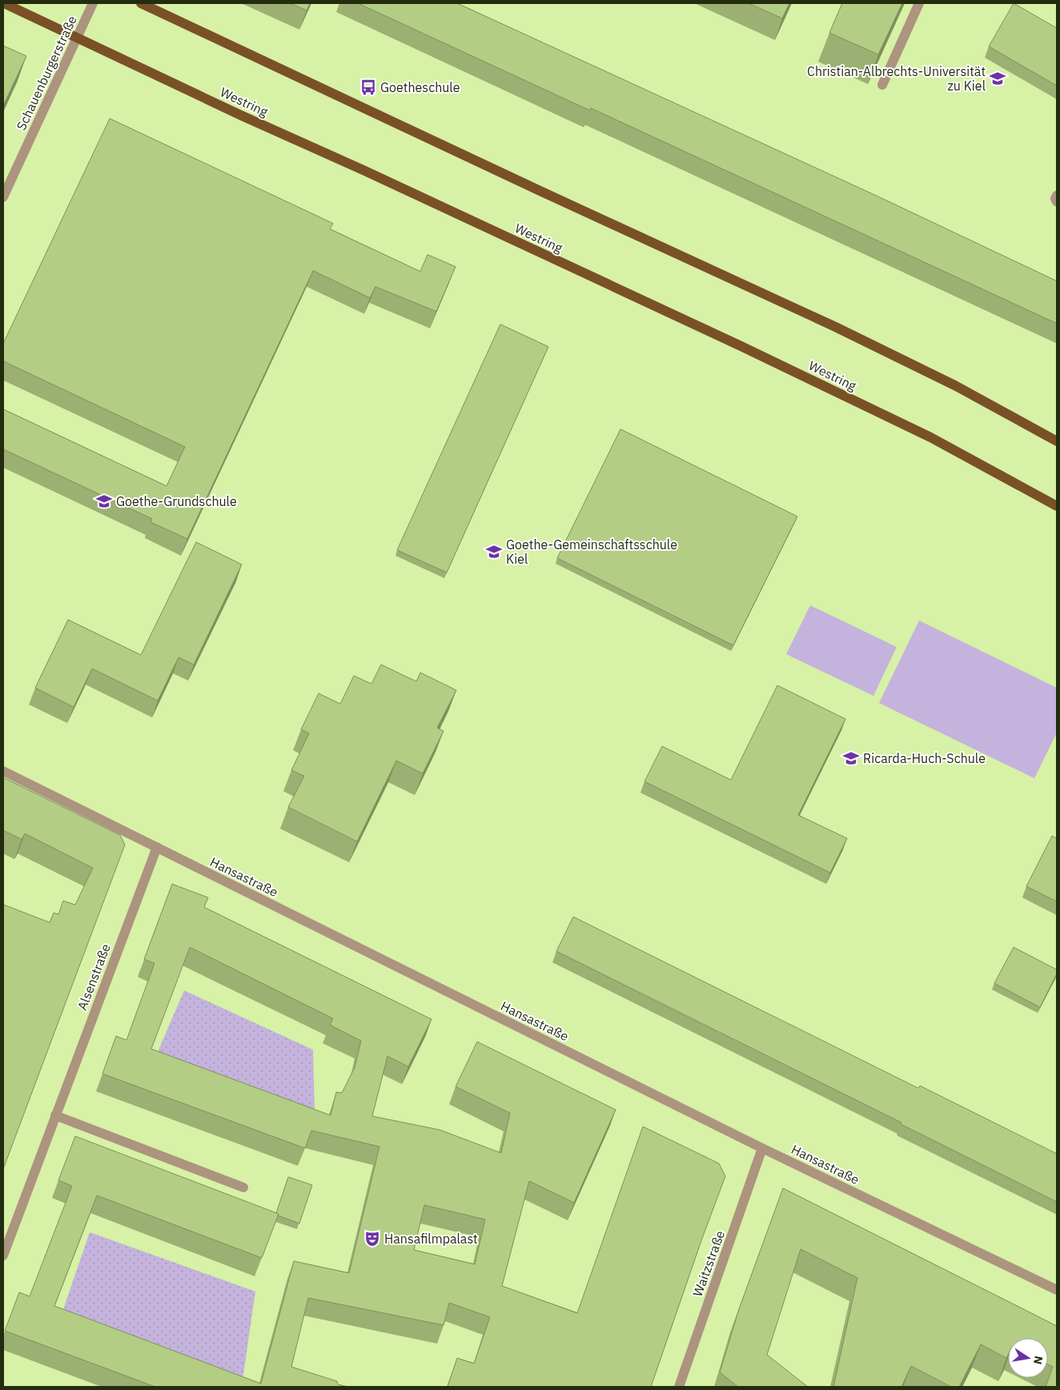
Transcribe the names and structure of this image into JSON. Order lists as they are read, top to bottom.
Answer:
{
  "streets": {
    "main road": ["Westring"],
    "street": [
      "Schauenburgerstraße",
      "Hansastraße",
      "Alsenstraße",
      "Waitzstraße"
    ]
  },
  "crossings": [
    ["Schauenburgerstraße", "Westring"],
    ["Hansastraße", "Alsenstraße"],
    ["Hansastraße", "Waitzstraße"]
  ],
  "places": {
    "school or university": [
      "Christian-Albrechts-Universität zu Kiel",
      "Goethe-Grundschule",
      "Goethe-Gemeinschaftsschule Kiel",
      "Ricarda-Huch-Schule"
    ],
    "bus stop": ["Goetheschule"],
    "theatre": ["Hansafilmpalast"]
  },
  "north": "right"
}
